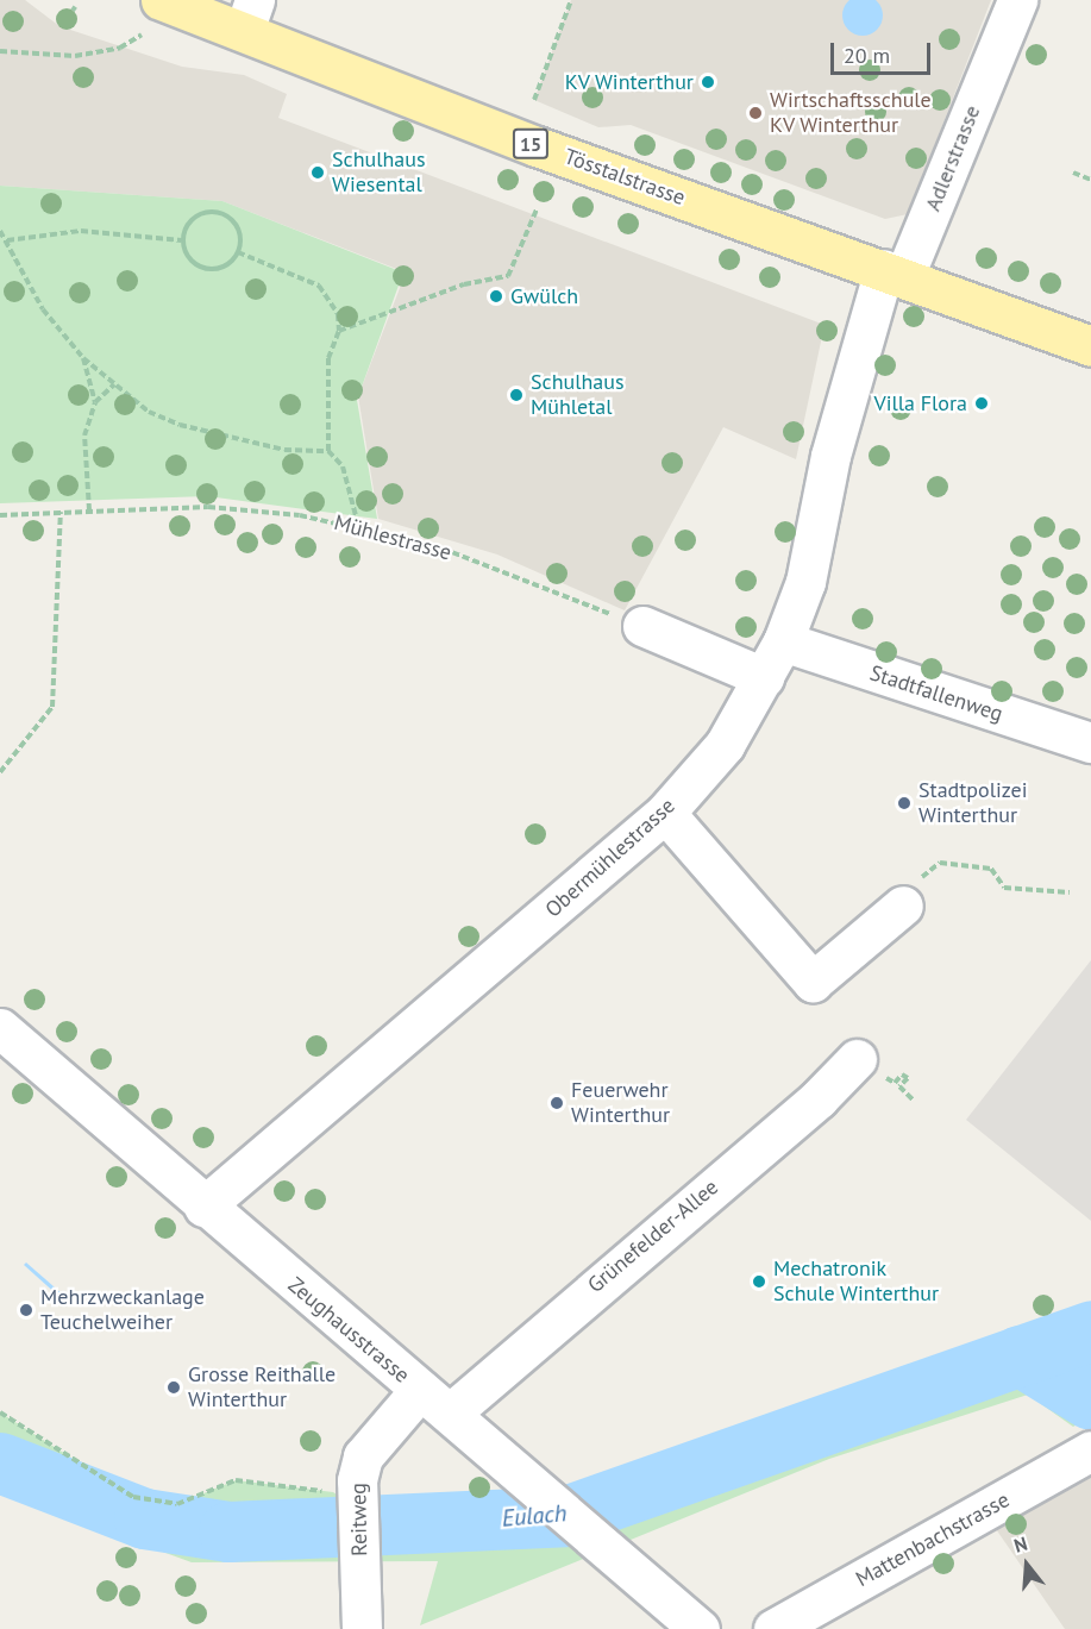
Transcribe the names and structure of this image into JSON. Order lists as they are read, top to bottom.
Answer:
{
  "streets": {
    "main road": ["15", "Tösstalstrasse"],
    "street": [
      "Adlerstrasse",
      "Stadtfallenweg",
      "Obermühlestrasse",
      "Grünefelder-Allee",
      "Zeughausstrasse",
      "Reitweg",
      "Mattenbachstrasse"
    ],
    "path": ["Mühlestrasse"]
  },
  "crossings": [
    ["Adlerstrasse", "Tösstalstrasse"],
    ["Adlerstrasse", "Obermühlestrasse"],
    ["Tösstalstrasse", "Obermühlestrasse"],
    ["Stadtfallenweg", "Obermühlestrasse"],
    ["Obermühlestrasse", "Zeughausstrasse"],
    ["Grünefelder-Allee", "Zeughausstrasse"],
    ["Zeughausstrasse", "Reitweg"]
  ],
  "water": ["Eulach"],
  "places": [
    "KV Winterthur",
    "Wirtschaftsschule KV Winterthur",
    "Schulhaus Wiesental",
    "Gwülch",
    "Schulhaus Mühletal",
    "Villa Flora",
    "Stadtpolizei Winterthur",
    "Feuerwehr Winterthur",
    "Mechatronik Schule Winterthur",
    "Mehrzweckanlage Teuchelweiher",
    "Grosse Reithalle Winterthur"
  ],
  "scale_bar": "20 m",
  "north": "top"
}
